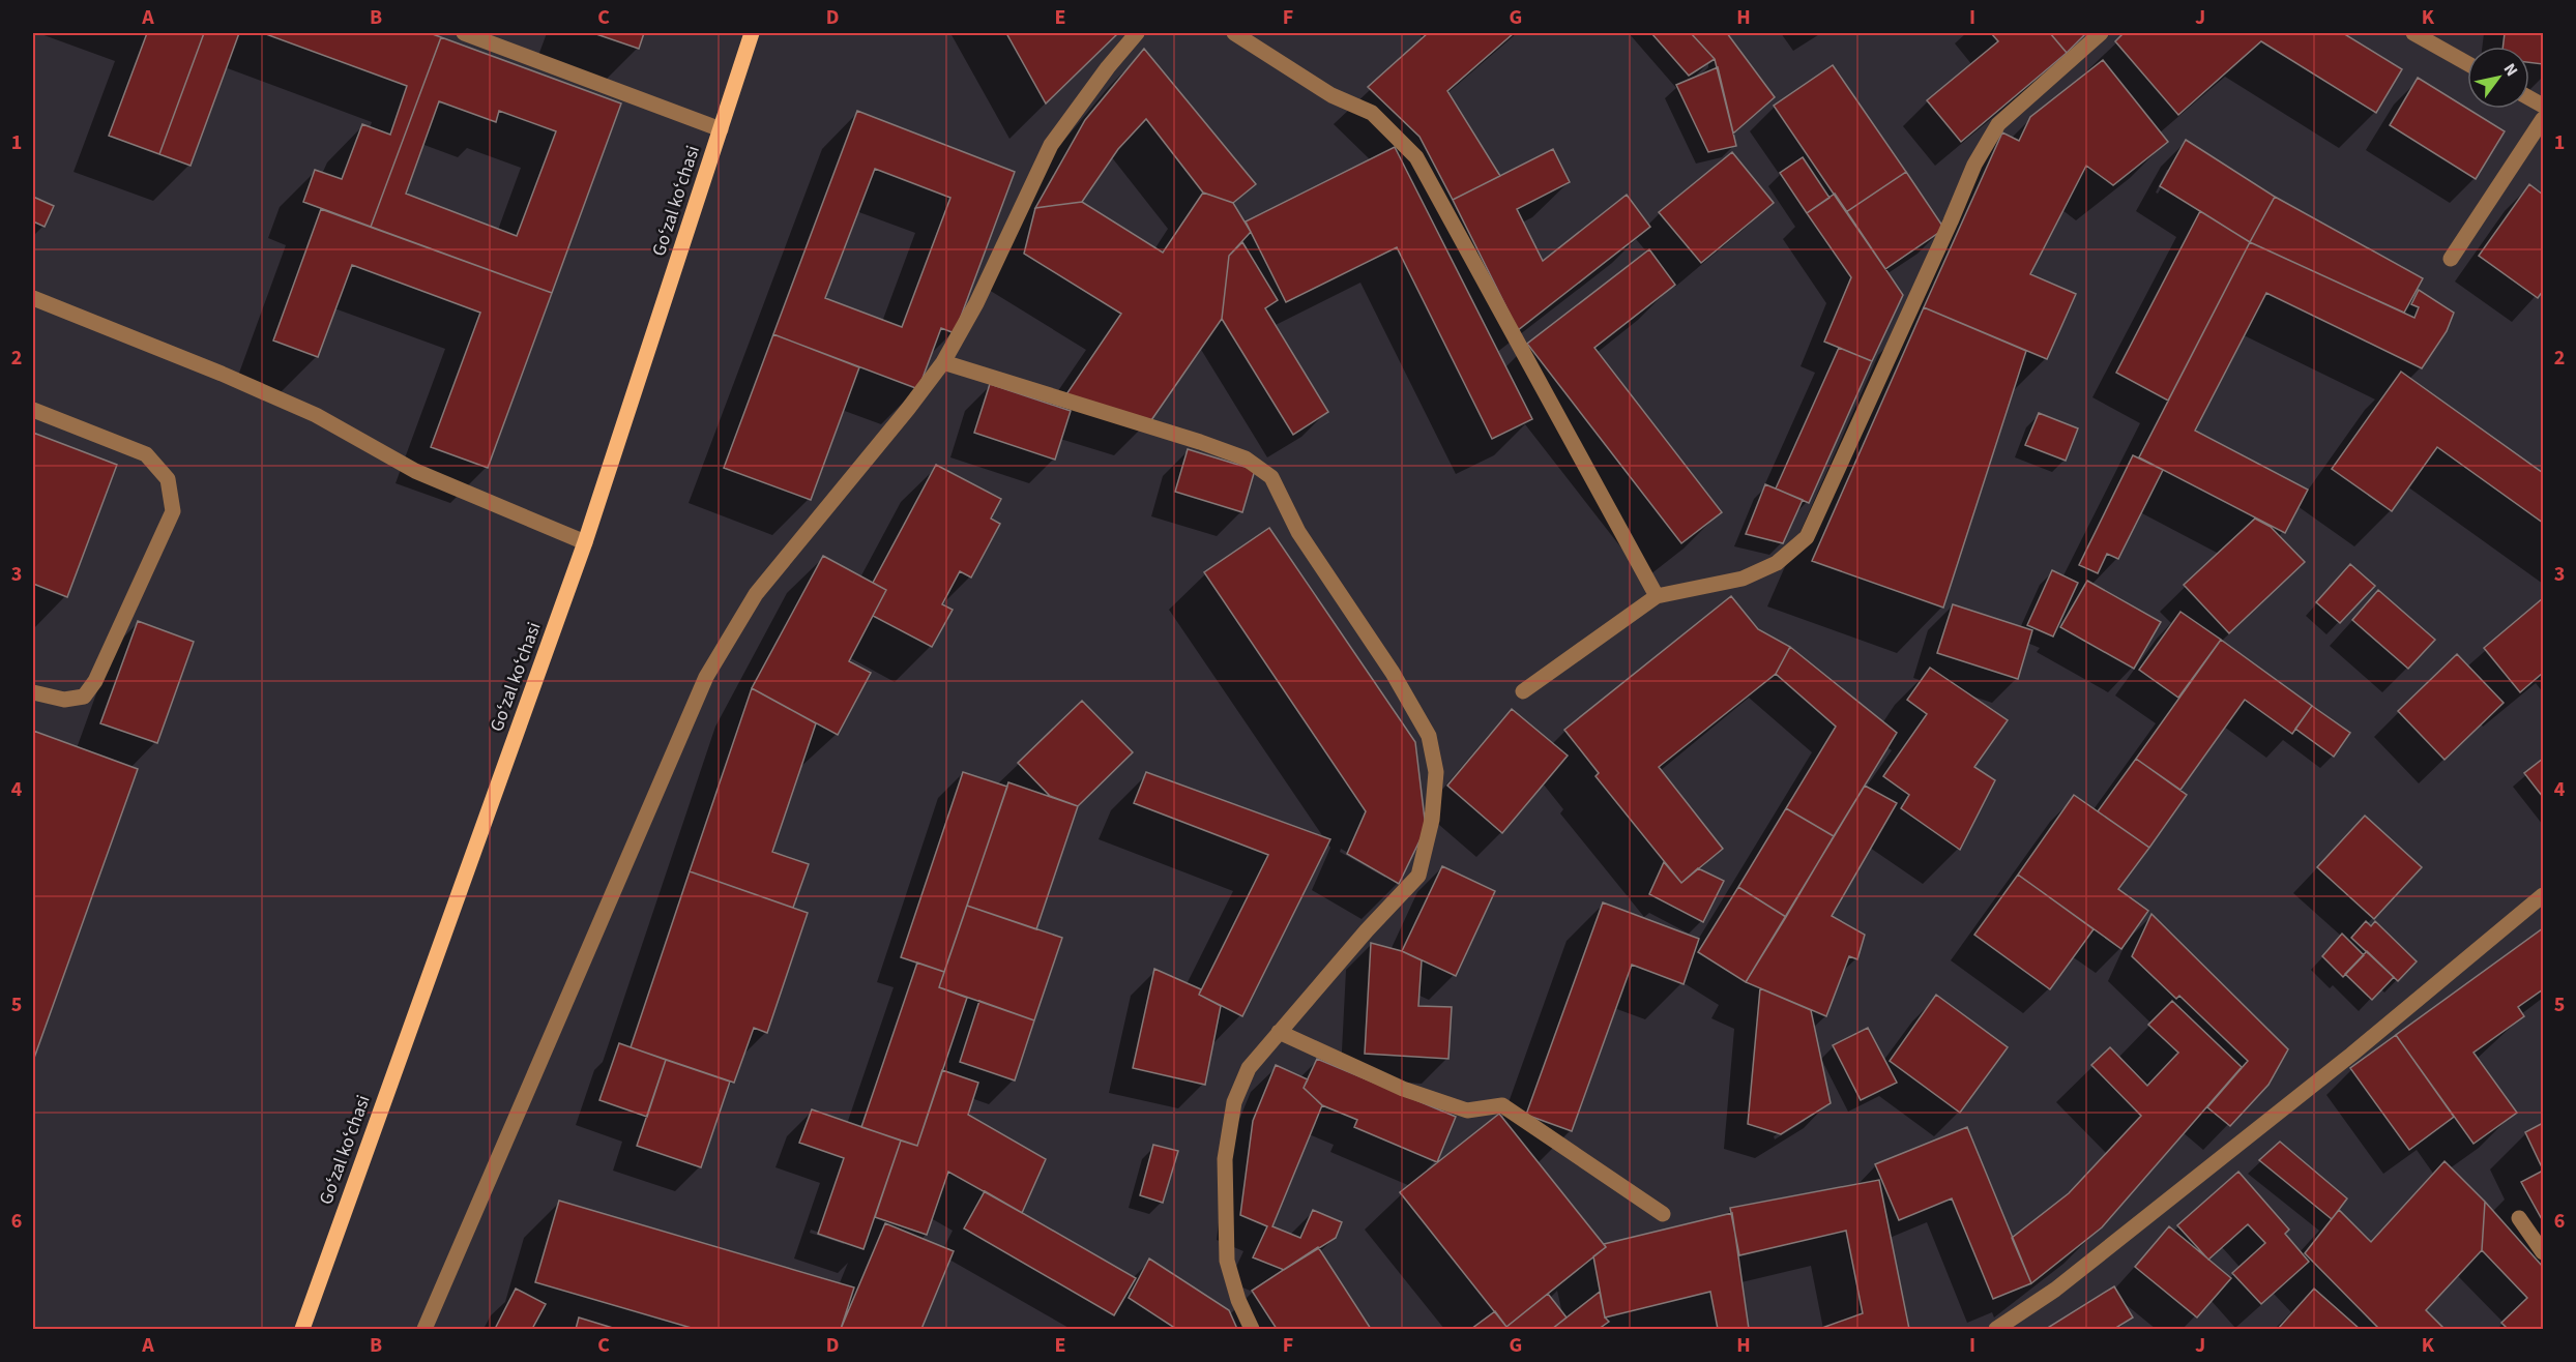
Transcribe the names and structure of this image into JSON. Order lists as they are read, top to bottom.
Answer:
{
  "streets": {
    "main road": ["Goʻzal koʻchasi"]
  },
  "north": "top right",
  "grid": {
    "columns": [
      "A",
      "B",
      "C",
      "D",
      "E",
      "F",
      "G",
      "H",
      "I",
      "J",
      "K"
    ],
    "rows": [
      "1",
      "2",
      "3",
      "4",
      "5",
      "6"
    ]
  }
}
